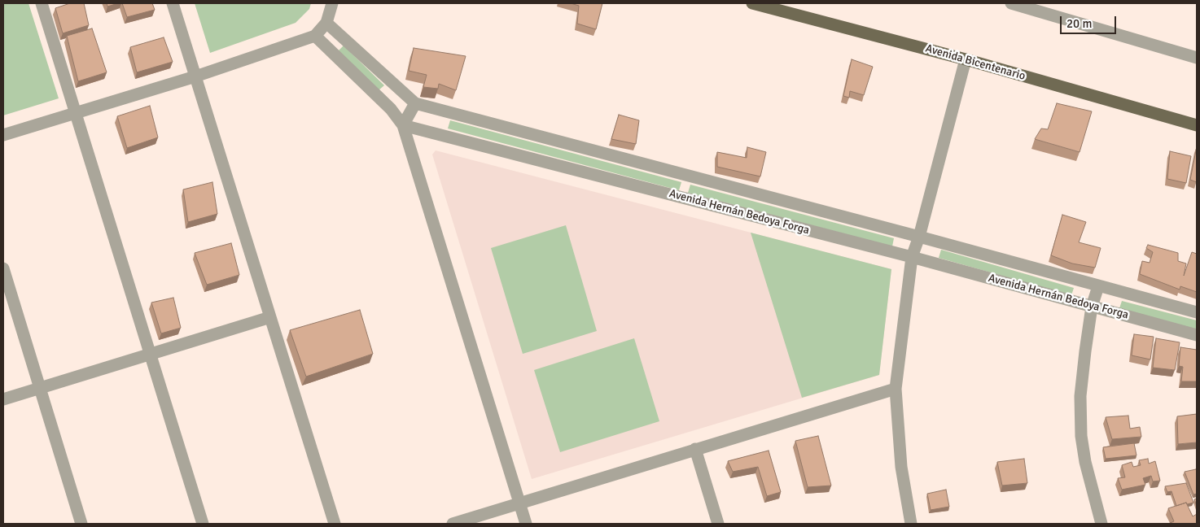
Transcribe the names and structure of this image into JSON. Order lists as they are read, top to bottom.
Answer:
{
  "streets": {
    "main road": ["Avenida Bicentenario"],
    "street": ["Avenida Hernán Bedoya Forga"]
  },
  "scale_bar": "20 m"
}
